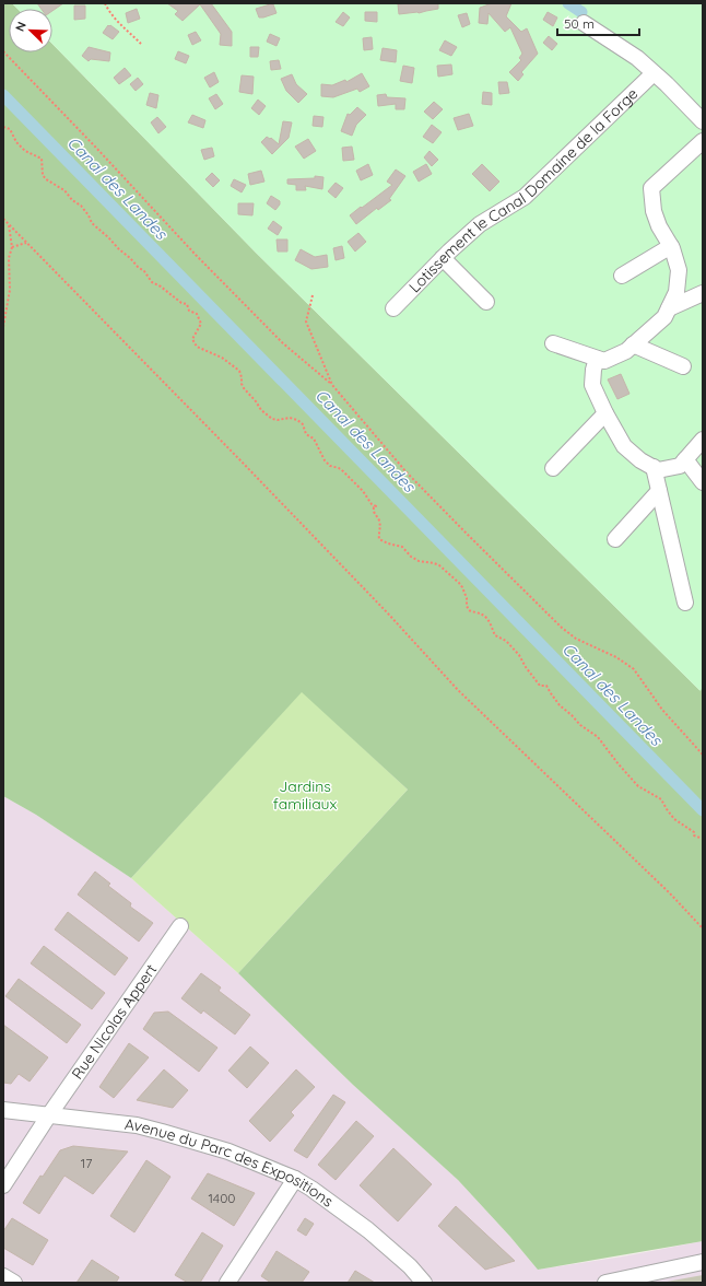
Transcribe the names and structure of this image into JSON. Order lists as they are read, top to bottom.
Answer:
{
  "streets": {
    "street": ["Lotissement le Canal Domaine de la Forge", "Rue Nicolas Appert", "Avenue du Parc des Expositions"]
  },
  "crossings": [
    ["Rue Nicolas Appert", "Avenue du Parc des Expositions"]
  ],
  "water": ["Canal des Landes"],
  "parks": ["Jardins familiaux"],
  "house_numbers": ["17", "1400"],
  "scale_bar": "50 m",
  "north": "top left"
}
